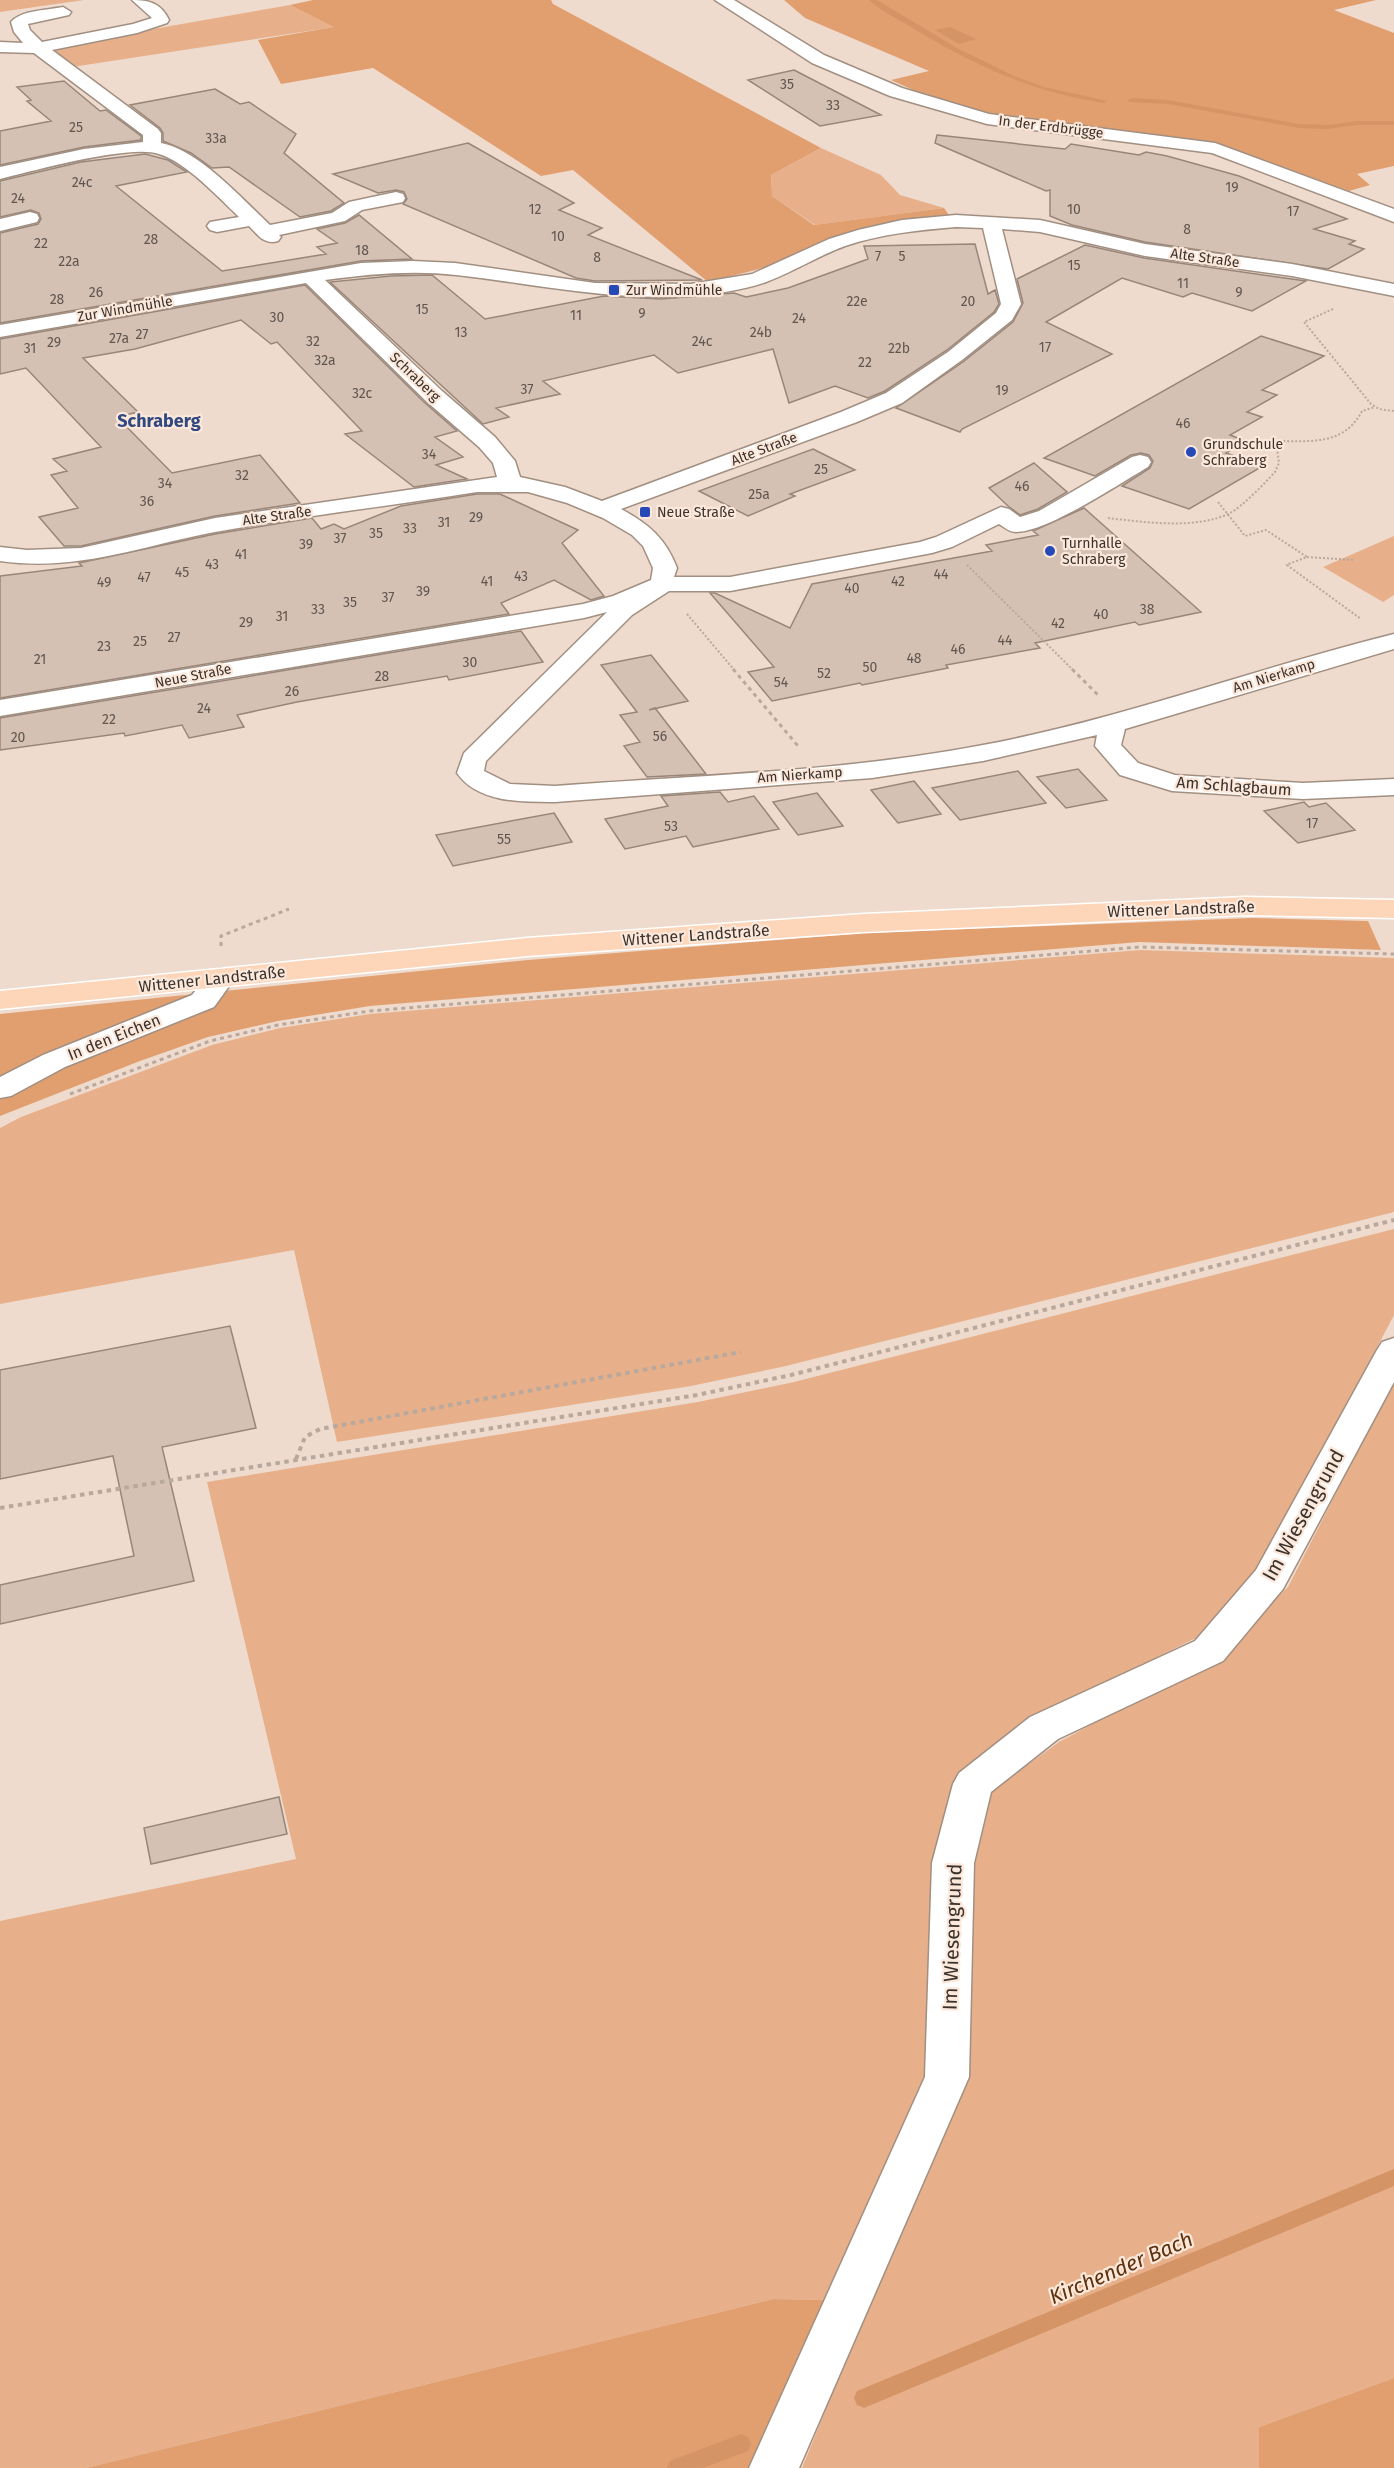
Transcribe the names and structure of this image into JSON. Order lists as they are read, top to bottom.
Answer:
{
  "streets": {
    "main road": ["Wittener Landstraße"],
    "street": [
      "In der Erdbrügge",
      "Alte Straße",
      "Zur Windmühle",
      "Schraberg",
      "Neue Straße",
      "Am Nierkamp",
      "Am Schlagbaum",
      "In den Eichen",
      "Im Wiesengrund"
    ]
  },
  "crossings": [
    ["Alte Straße", "Zur Windmühle"],
    ["Alte Straße", "Schraberg"],
    ["Zur Windmühle", "Schraberg"],
    ["Neue Straße", "Am Nierkamp"],
    ["Am Nierkamp", "Am Schlagbaum"],
    ["Wittener Landstraße", "In den Eichen"]
  ],
  "districts": ["Schraberg"],
  "water": ["Kirchender Bach"],
  "places": {
    "transit": ["Zur Windmühle", "Neue Straße"],
    "other": ["Grundschule Schraberg", "Turnhalle Schraberg"]
  },
  "house_numbers": [
    "35",
    "33",
    "25",
    "33a",
    "24c",
    "19",
    "24",
    "12",
    "10",
    "17",
    "8",
    "10",
    "28",
    "22",
    "18",
    "7",
    "5",
    "8",
    "22a",
    "15",
    "11",
    "26",
    "9",
    "28",
    "22e",
    "20",
    "15",
    "9",
    "11",
    "30",
    "24",
    "13",
    "24b",
    "27",
    "27a",
    "32",
    "24c",
    "29",
    "17",
    "31",
    "22b",
    "32a",
    "22",
    "37",
    "19",
    "32c",
    "46",
    "34",
    "25",
    "32",
    "34",
    "46",
    "25a",
    "36",
    "29",
    "31",
    "33",
    "35",
    "37",
    "39",
    "41",
    "43",
    "45",
    "44",
    "43",
    "47",
    "41",
    "42",
    "49",
    "40",
    "39",
    "37",
    "35",
    "33",
    "38",
    "40",
    "31",
    "29",
    "42",
    "27",
    "44",
    "25",
    "23",
    "46",
    "48",
    "21",
    "30",
    "50",
    "52",
    "28",
    "54",
    "26",
    "24",
    "22",
    "56",
    "20",
    "17",
    "53",
    "55"
  ]
}
